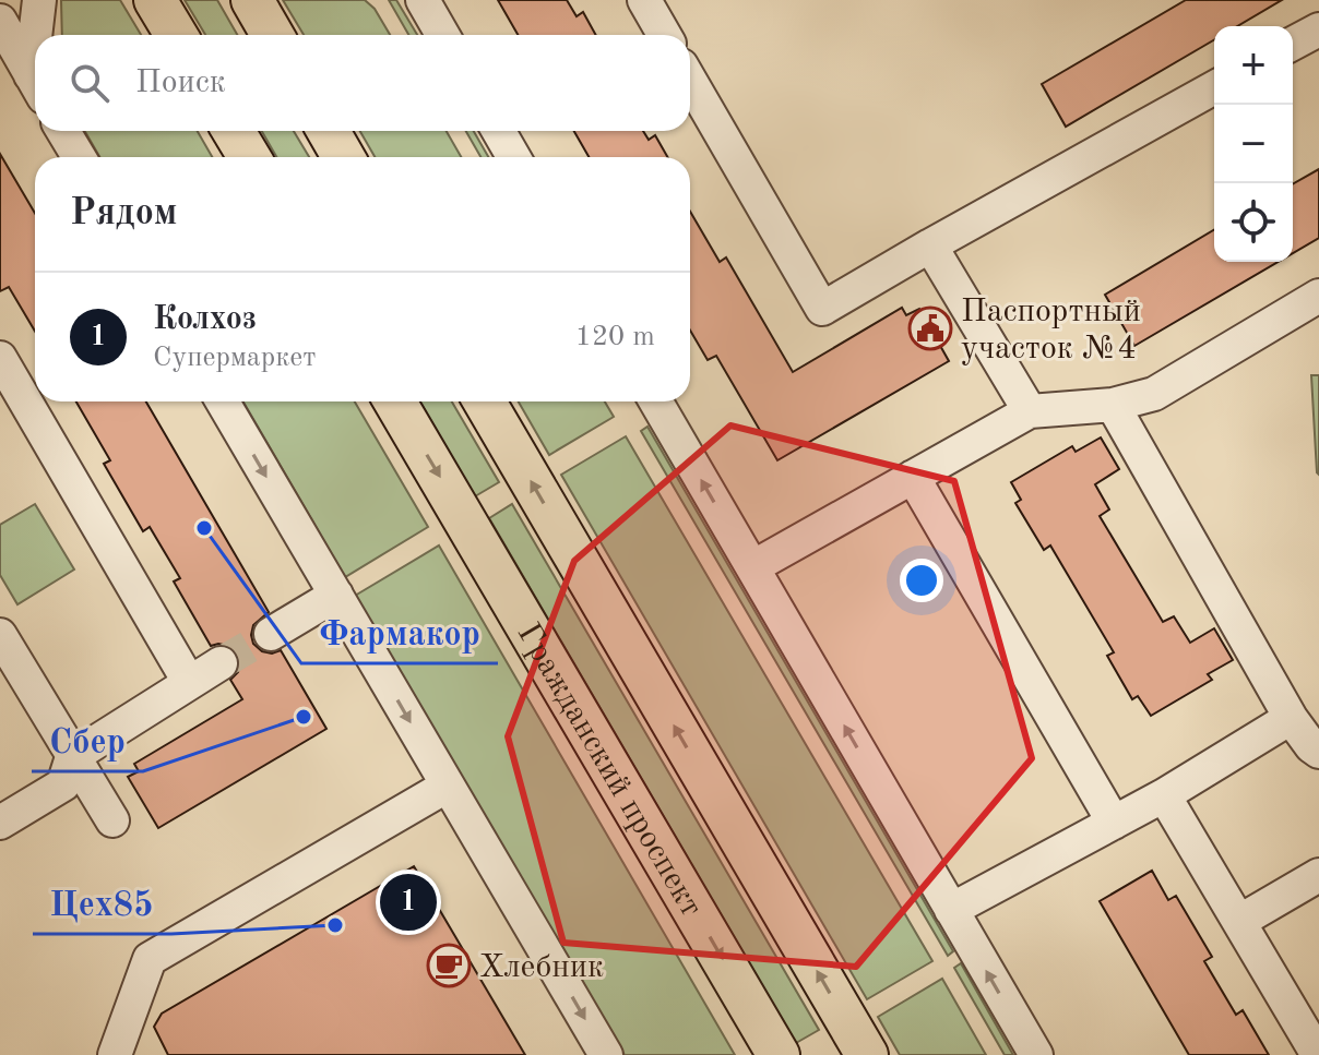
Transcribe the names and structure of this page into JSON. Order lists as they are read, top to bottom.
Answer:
{
  "streets": {
    "main road": ["Гражданский проспект"]
  },
  "places": {
    "public building": ["Паспортный участок №4"],
    "other": ["Фармакор", "Сбер", "Цех85"],
    "cafe": ["Хлебник"]
  },
  "page": {
    "map_buttons": ["+", "−"],
    "search": "Поиск",
    "heading": "Рядом",
    "list": [
      {
        "mark": "1",
        "name": "Колхоз",
        "note": "Супермаркет",
        "value": "120 m"
      }
    ],
    "pins": "1"
  }
}
